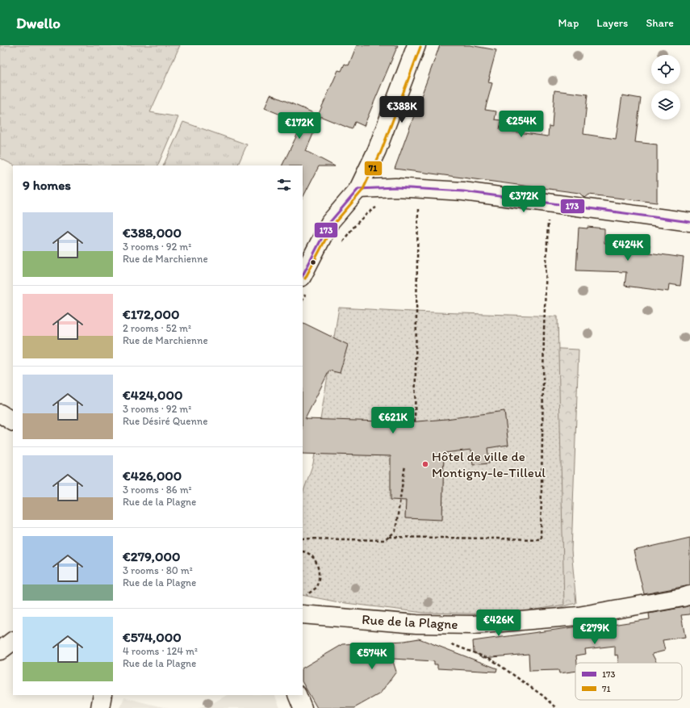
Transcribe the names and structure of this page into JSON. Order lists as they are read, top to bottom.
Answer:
{
  "streets": {
    "street": ["Rue de la Plagne"]
  },
  "places": ["Hôtel de ville de Montigny-le-Tilleul"],
  "lines": ["transit line 71", "transit line 173"],
  "legend": ["173", "71"],
  "page": {
    "header": "Dwello",
    "nav": ["Map", "Layers", "Share"],
    "price": [
      "€388K",
      "€254K",
      "€172K",
      "€372K",
      "€424K",
      "€621K",
      "€426K",
      "€279K",
      "€574K"
    ],
    "heading": "9 homes",
    "list": [
      {
        "name": "€388,000",
        "note": "3 rooms · 92 m² · Rue de Marchienne"
      },
      {
        "name": "€172,000",
        "note": "2 rooms · 52 m² · Rue de Marchienne"
      },
      {
        "name": "€424,000",
        "note": "3 rooms · 92 m² · Rue Désiré Quenne"
      },
      {
        "name": "€426,000",
        "note": "3 rooms · 86 m² · Rue de la Plagne"
      },
      {
        "name": "€279,000",
        "note": "3 rooms · 80 m² · Rue de la Plagne"
      },
      {
        "name": "€574,000",
        "note": "4 rooms · 124 m² · Rue de la Plagne"
      }
    ]
  }
}
